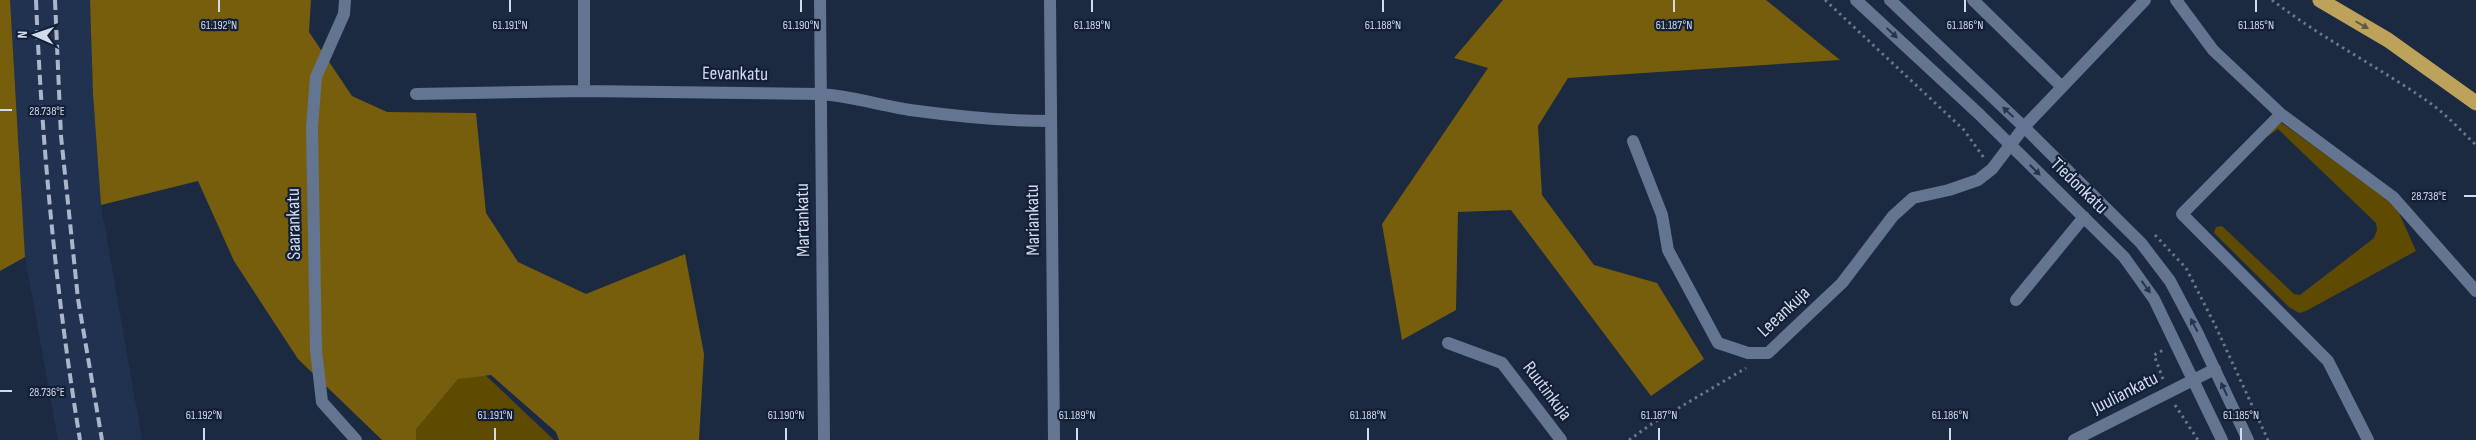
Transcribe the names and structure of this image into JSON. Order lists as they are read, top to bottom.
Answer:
{
  "streets": {
    "street": [
      "Eevankatu",
      "Tiedonkatu",
      "Martankatu",
      "Mariankatu",
      "Saarankatu",
      "Leeankuja",
      "Ruutinkuja",
      "Juuliankatu"
    ]
  },
  "crossings": [
    ["Eevankatu", "Martankatu"],
    ["Eevankatu", "Mariankatu"],
    ["Tiedonkatu", "Leeankuja"],
    ["Tiedonkatu", "Juuliankatu"]
  ],
  "north": "left",
  "coordinates": [
    "61.192°N",
    "61.191°N",
    "61.190°N",
    "61.189°N",
    "61.188°N",
    "61.187°N",
    "61.186°N",
    "61.185°N",
    "28.738°E",
    "28.736°E"
  ]
}
